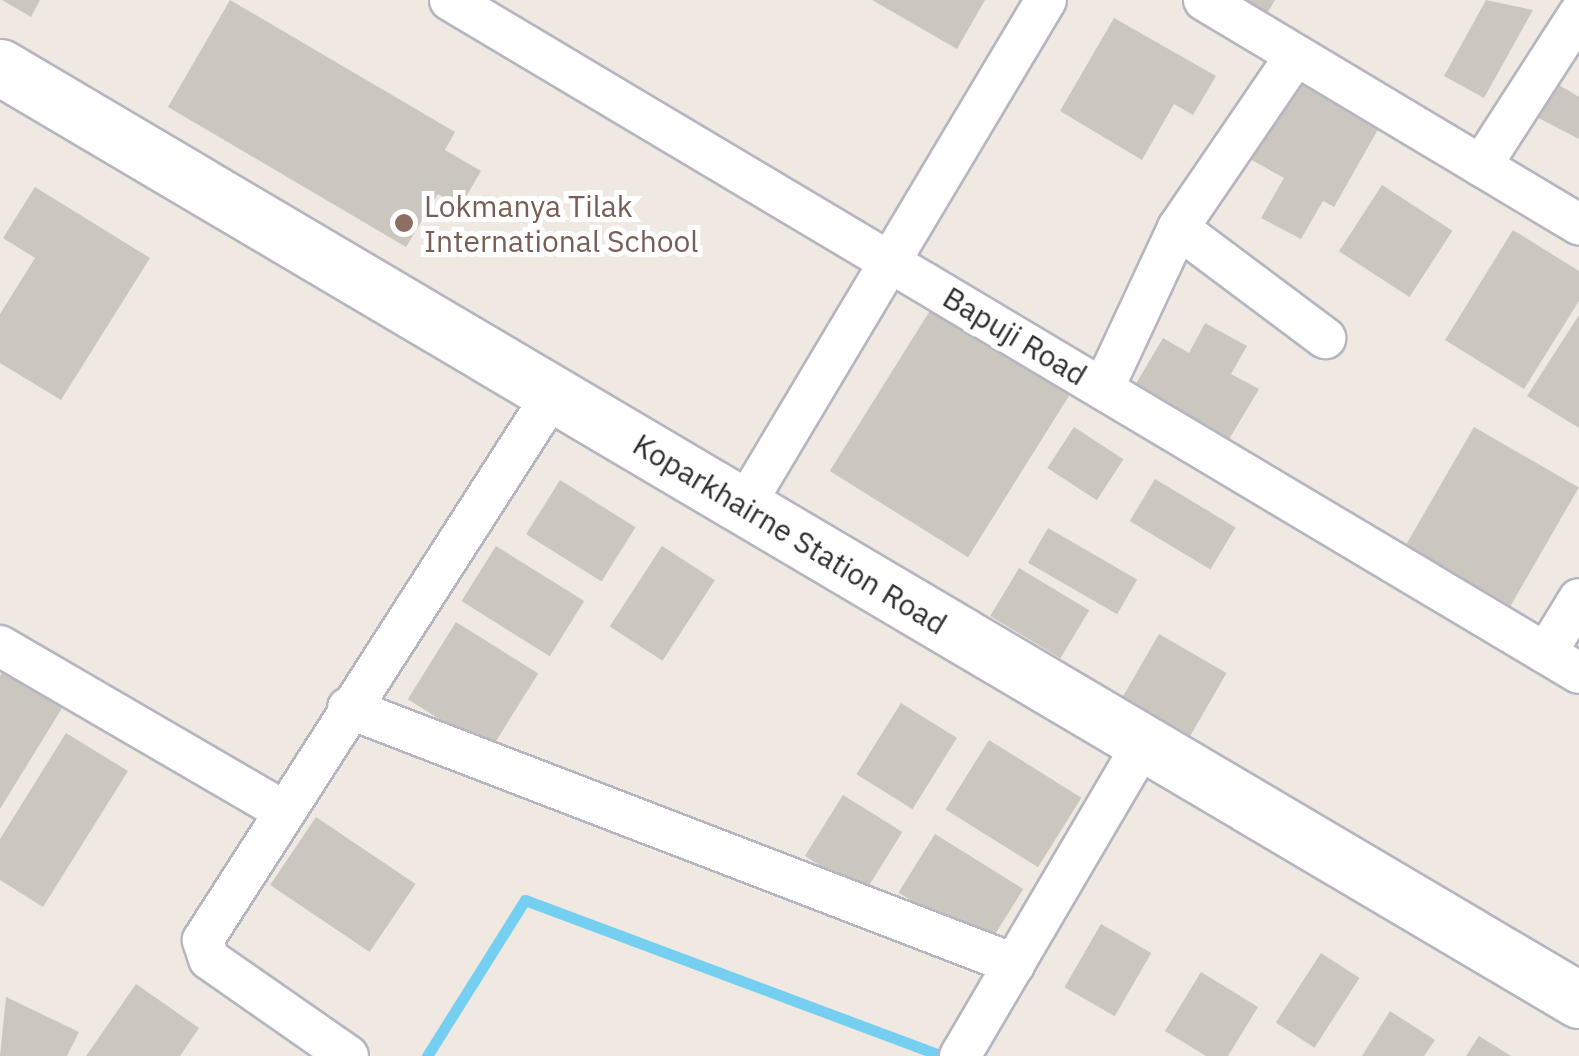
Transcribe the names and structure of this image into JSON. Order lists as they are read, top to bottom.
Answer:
{
  "streets": {
    "street": ["Bapuji Road", "Koparkhairne Station Road"]
  },
  "places": ["Lokmanya Tilak International School"]
}
